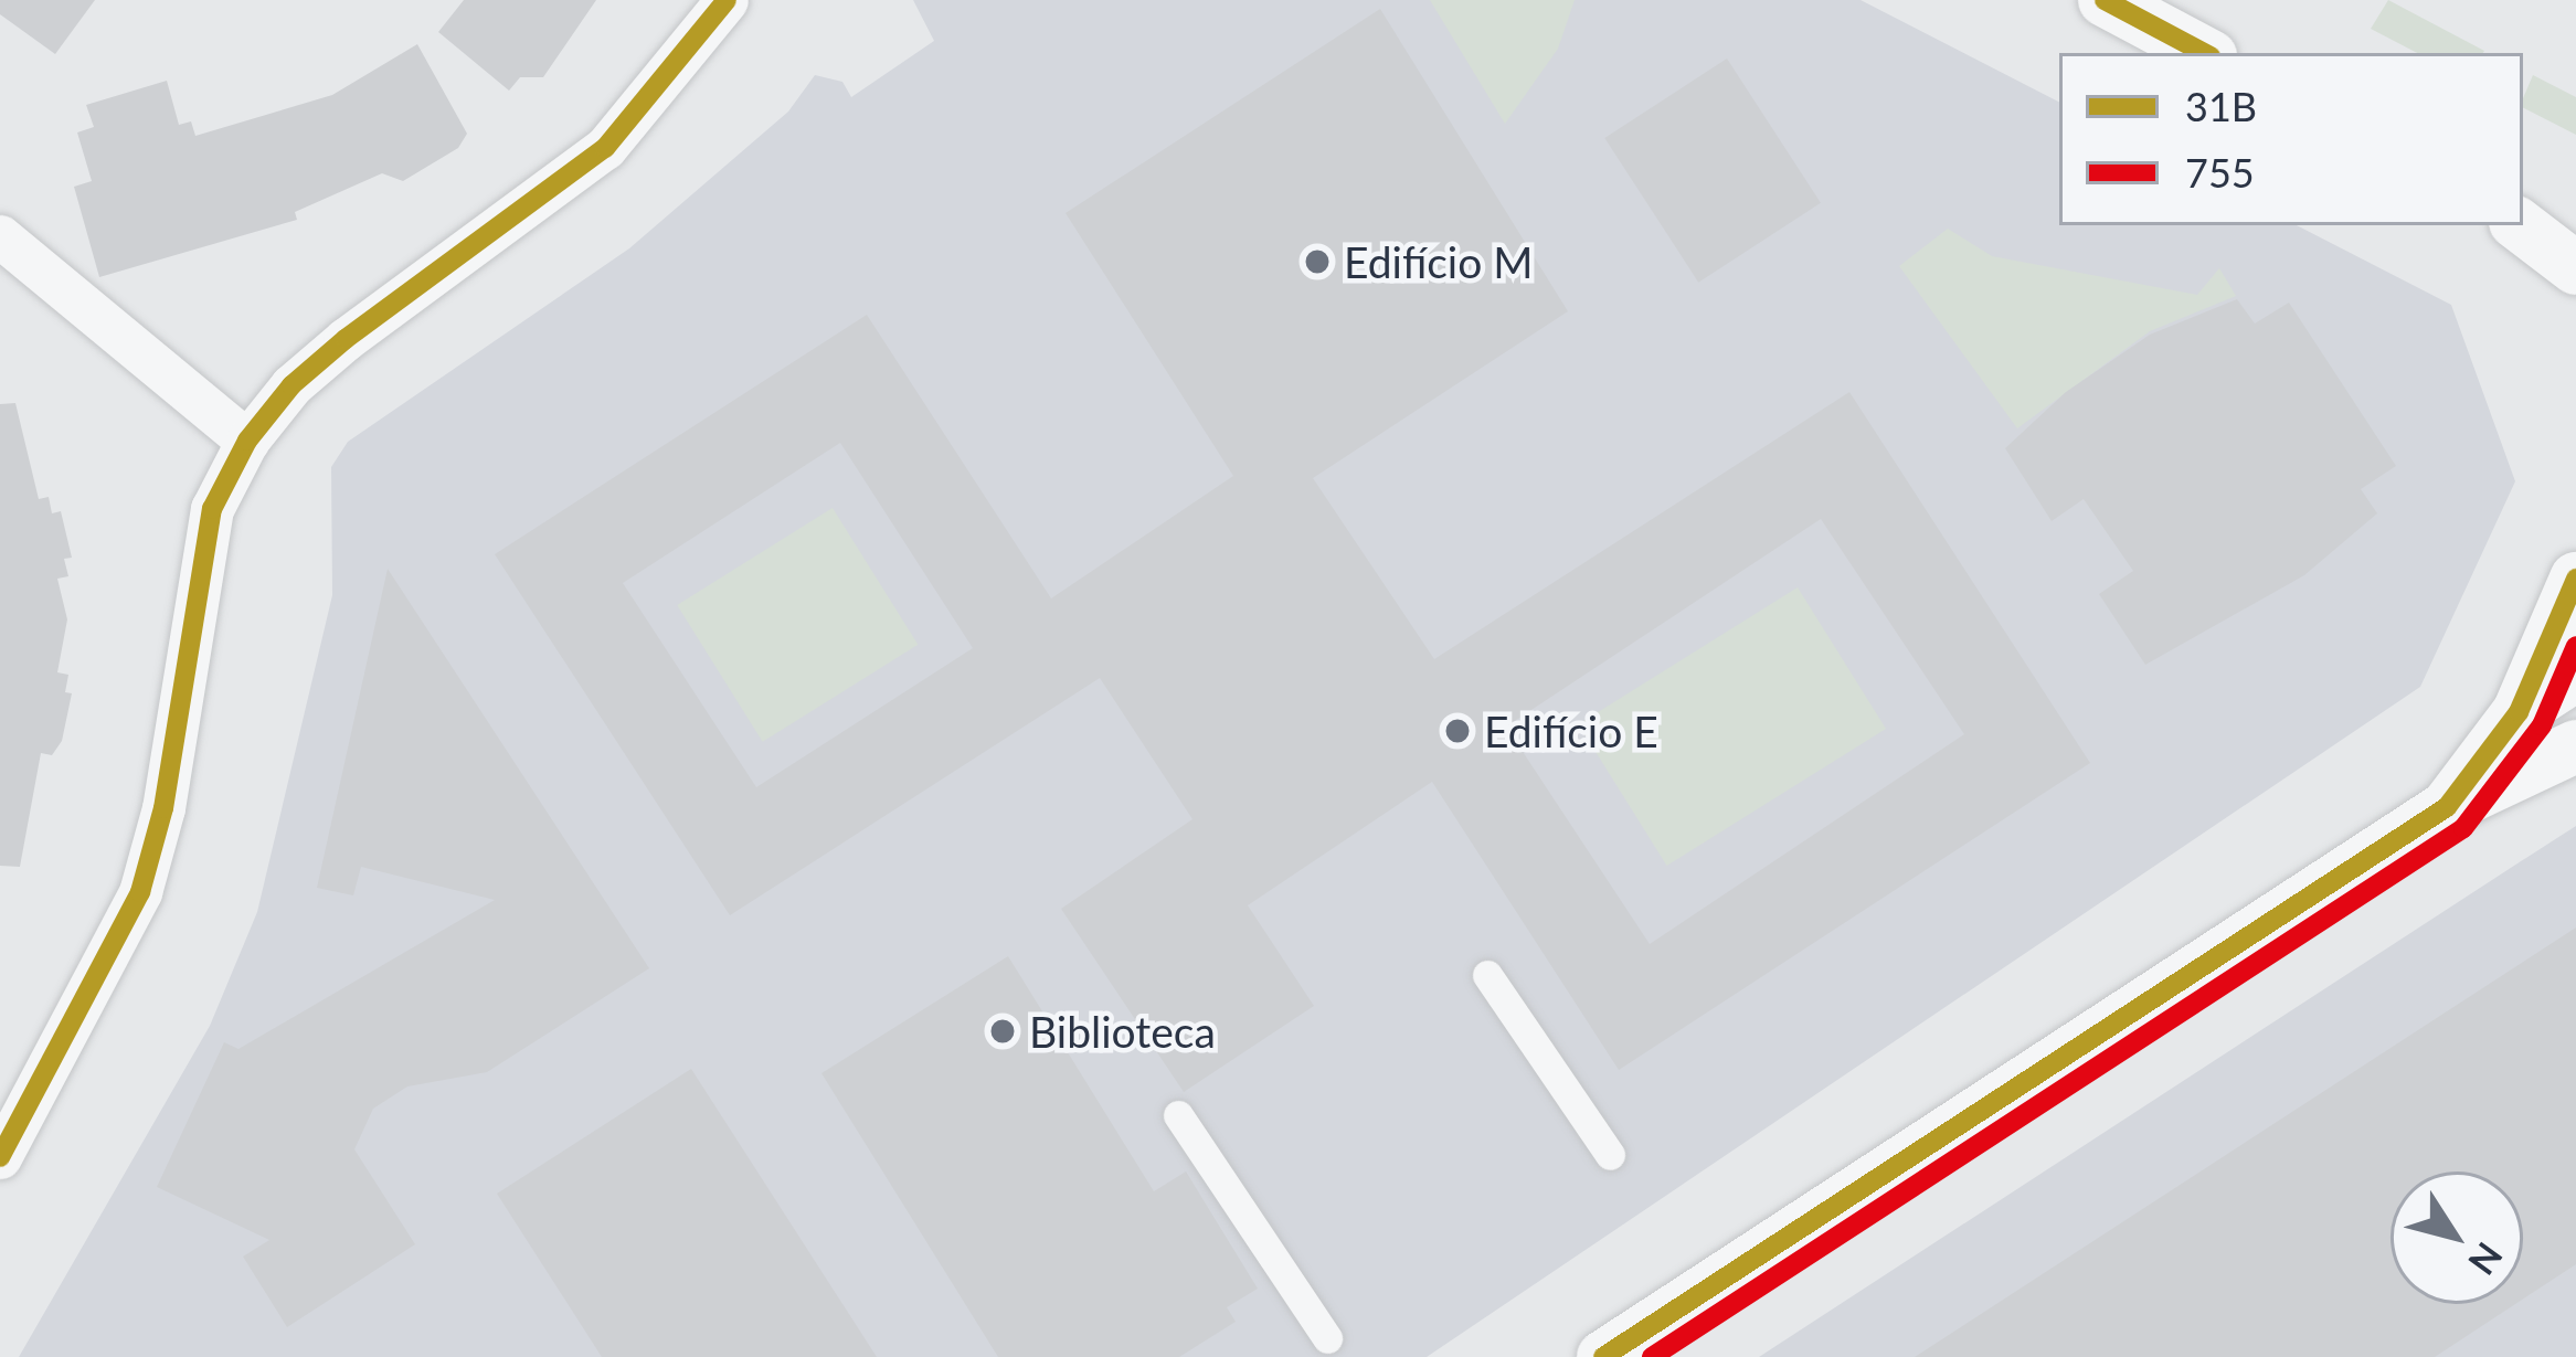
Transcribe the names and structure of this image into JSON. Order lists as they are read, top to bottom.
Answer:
{
  "places": ["Edifício M", "Edifício E", "Biblioteca"],
  "lines": ["transit line 31B", "transit line 755"],
  "legend": ["31B", "755"],
  "north": "bottom right"
}
